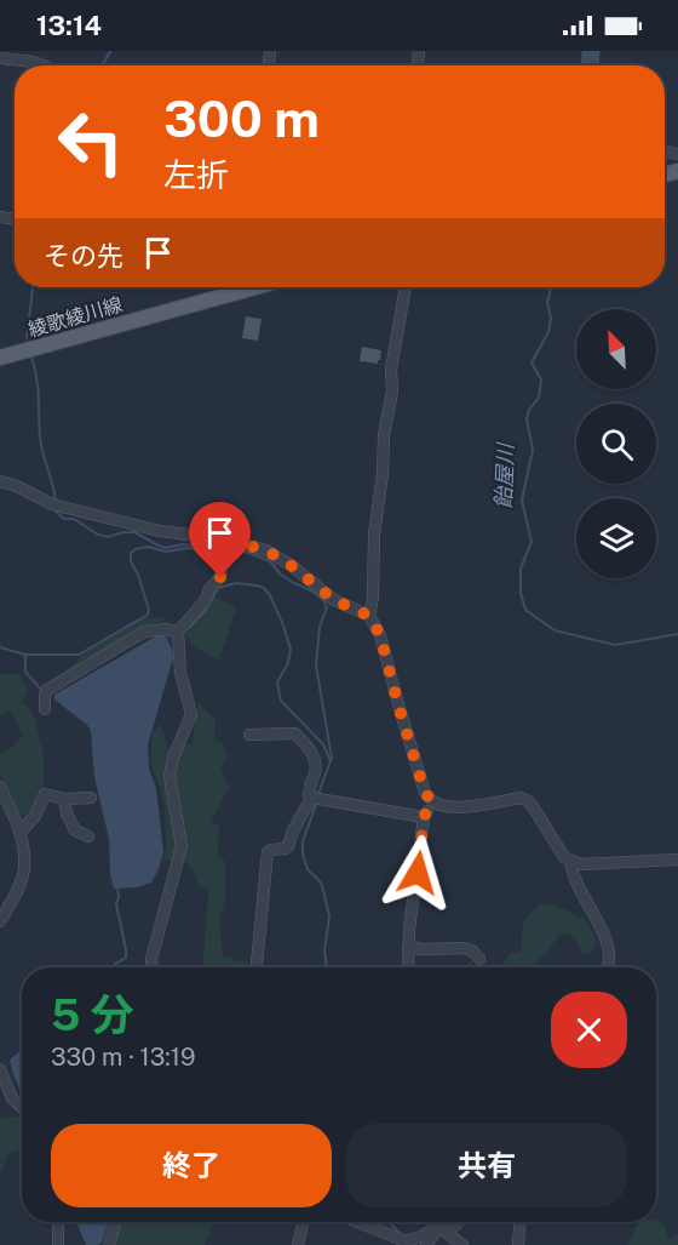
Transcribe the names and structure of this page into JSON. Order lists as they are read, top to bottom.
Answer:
{
  "streets": {
    "main road": ["綾歌綾川線"]
  },
  "water": ["飴屋川"],
  "north": "top left",
  "page": {
    "status": "13:14",
    "turn": ["300 m", "左折"],
    "then": "その先",
    "heading": ["5 分", "330 m · 13:19"],
    "buttons": ["終了", "共有"]
  }
}
